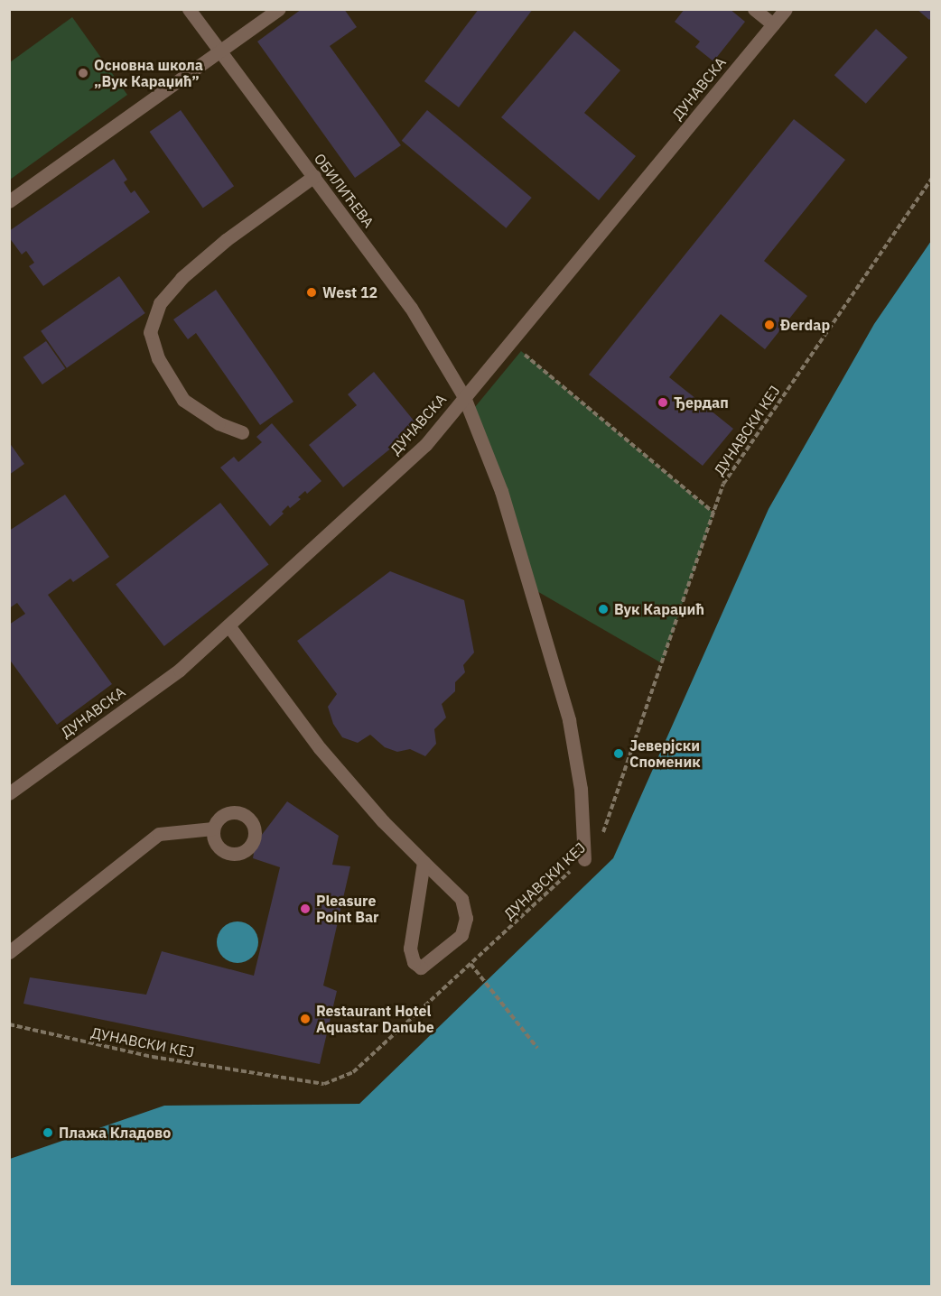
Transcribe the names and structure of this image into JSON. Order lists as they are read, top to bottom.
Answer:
{
  "streets": {
    "street": ["ДУНАВСКА", "ОБИЛИЋЕВА"],
    "path": ["ДУНАВСКИ КЕЈ"]
  },
  "crossings": [
    ["ДУНАВСКА", "ОБИЛИЋЕВА"],
    ["ОБИЛИЋЕВА", "ДУНАВСКИ КЕЈ"]
  ],
  "places": [
    "Основна школа „Вук Караџић”",
    "West 12",
    "Đerdap",
    "Ђердап",
    "Вук Караџић",
    "Јеверјски Споменик",
    "Pleasure Point Bar",
    "Restaurant Hotel Aquastar Danube",
    "Плажа Кладово"
  ]
}
